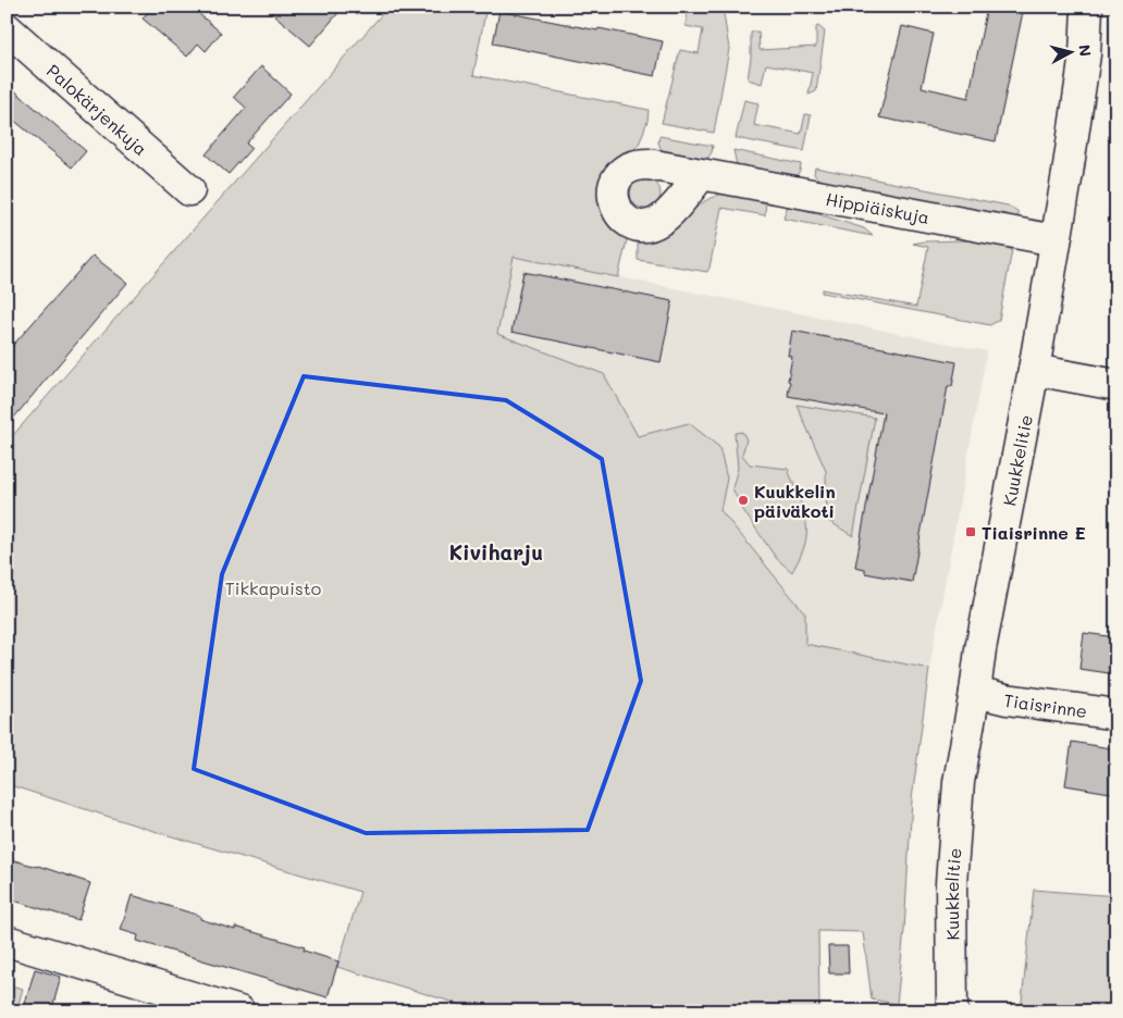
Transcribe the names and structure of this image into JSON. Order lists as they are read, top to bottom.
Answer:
{
  "streets": {
    "street": [
      "Palokärjenkuja",
      "Hippiäiskuja",
      "Kuukkelitie",
      "Tiaisrinne"
    ]
  },
  "crossings": [
    ["Hippiäiskuja", "Kuukkelitie"],
    ["Kuukkelitie", "Tiaisrinne"]
  ],
  "districts": ["Kiviharju"],
  "parks": ["Tikkapuisto"],
  "places": {
    "other": ["Kuukkelin päiväkoti"],
    "transit": ["Tiaisrinne E"]
  },
  "north": "right"
}
